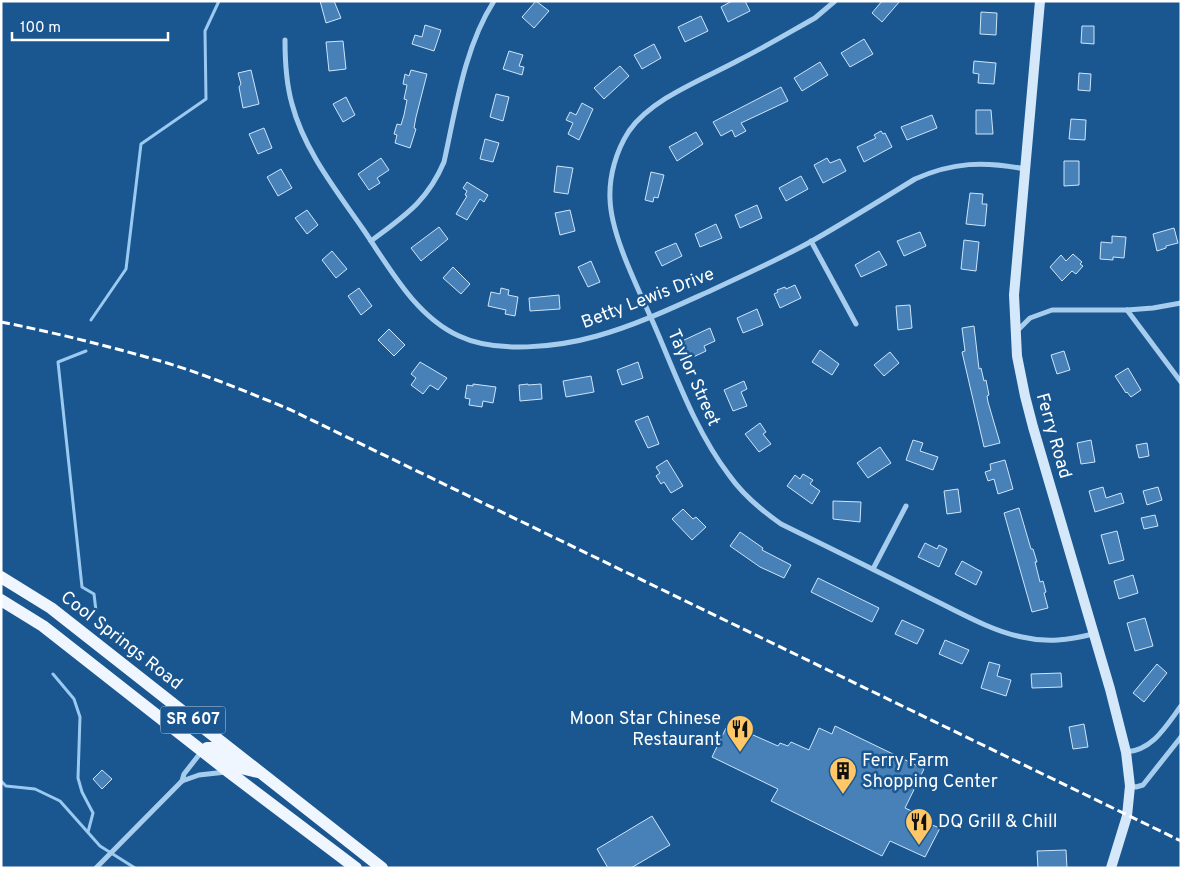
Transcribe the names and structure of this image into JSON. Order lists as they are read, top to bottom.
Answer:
{
  "streets": {
    "main road": ["Ferry Road", "Cool Springs Road", "SR 607"],
    "street": ["Betty Lewis Drive", "Taylor Street"]
  },
  "crossings": [
    ["Betty Lewis Drive", "Taylor Street"],
    ["Betty Lewis Drive", "Ferry Road"],
    ["Taylor Street", "Ferry Road"]
  ],
  "places": {
    "restaurant": ["Moon Star Chinese Restaurant", "DQ Grill & Chill"],
    "building": ["Ferry Farm Shopping Center"]
  },
  "scale_bar": "100 m"
}
